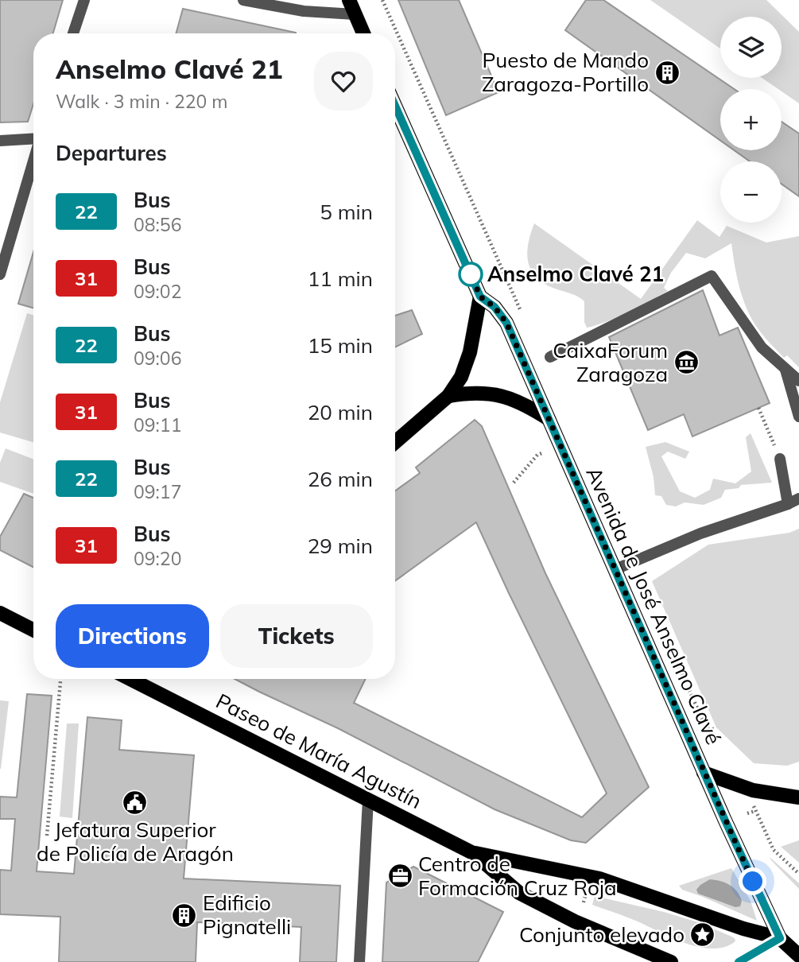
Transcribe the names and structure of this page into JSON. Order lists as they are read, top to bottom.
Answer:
{
  "streets": {
    "main road": ["Avenida de José Anselmo Clavé", "Paseo de María Agustín"]
  },
  "crossings": [
    ["Avenida de José Anselmo Clavé", "Paseo de María Agustín"]
  ],
  "places": {
    "building": ["Puesto de Mando Zaragoza-Portillo", "Edificio Pignatelli"],
    "other": ["Anselmo Clavé 21"],
    "museum": ["CaixaForum Zaragoza"],
    "public building": ["Jefatura Superior de Policía de Aragón"],
    "office": ["Centro de Formación Cruz Roja"],
    "place": ["Conjunto elevado"]
  },
  "lines": ["bus line 22"],
  "page": {
    "map_buttons": ["+", "−"],
    "heading": [
      ["Anselmo Clavé 21", "Walk · 3 min · 220 m"],
      "Departures"
    ],
    "list": [
      {
        "mark": "22",
        "name": "Bus",
        "note": "08:56",
        "value": "5 min"
      },
      {
        "mark": "31",
        "name": "Bus",
        "note": "09:02",
        "value": "11 min"
      },
      {
        "mark": "22",
        "name": "Bus",
        "note": "09:06",
        "value": "15 min"
      },
      {
        "mark": "31",
        "name": "Bus",
        "note": "09:11",
        "value": "20 min"
      },
      {
        "mark": "22",
        "name": "Bus",
        "note": "09:17",
        "value": "26 min"
      },
      {
        "mark": "31",
        "name": "Bus",
        "note": "09:20",
        "value": "29 min"
      }
    ],
    "buttons": ["Directions", "Tickets"]
  }
}
